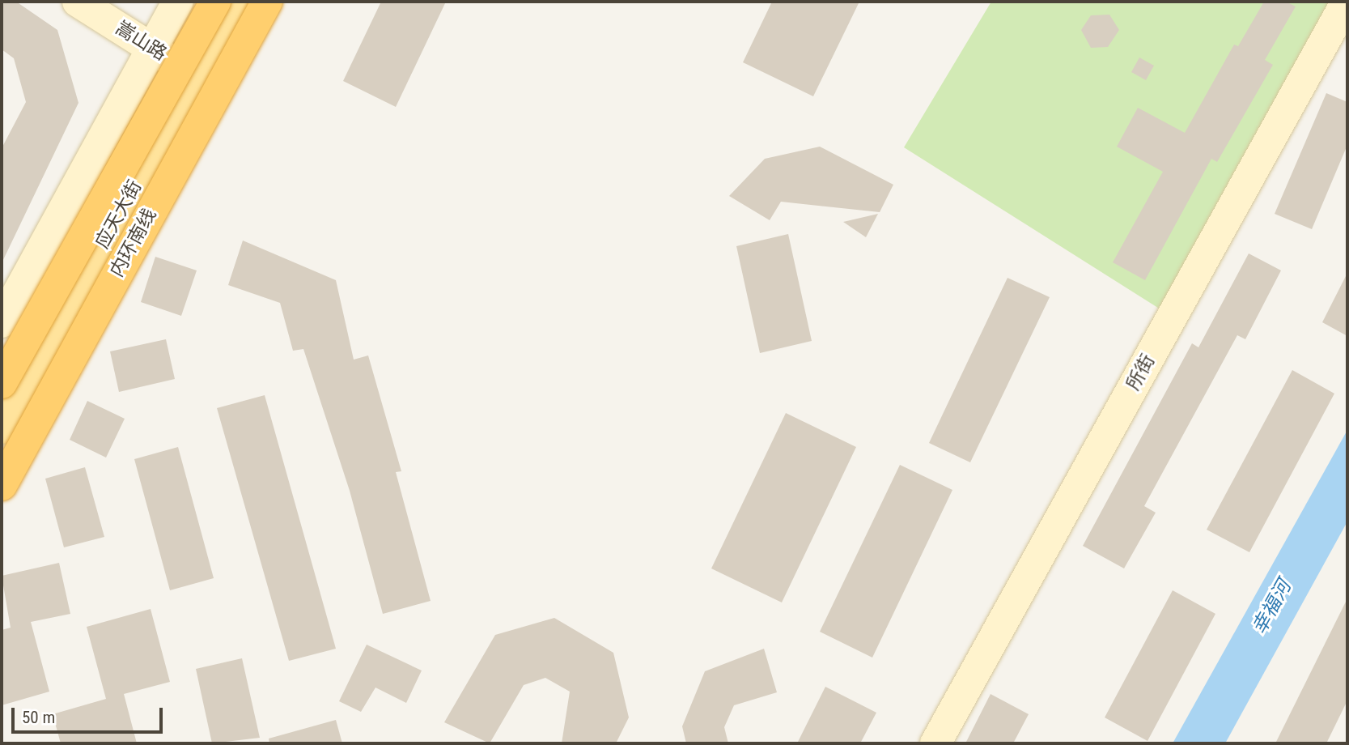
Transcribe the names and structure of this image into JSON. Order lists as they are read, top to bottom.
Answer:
{
  "streets": {
    "highway": ["内环南线"],
    "main road": ["应天大街"],
    "street": ["嵩山路", "所街"]
  },
  "crossings": [
    ["嵩山路", "应天大街"]
  ],
  "water": ["幸福河"],
  "scale_bar": "50 m"
}
